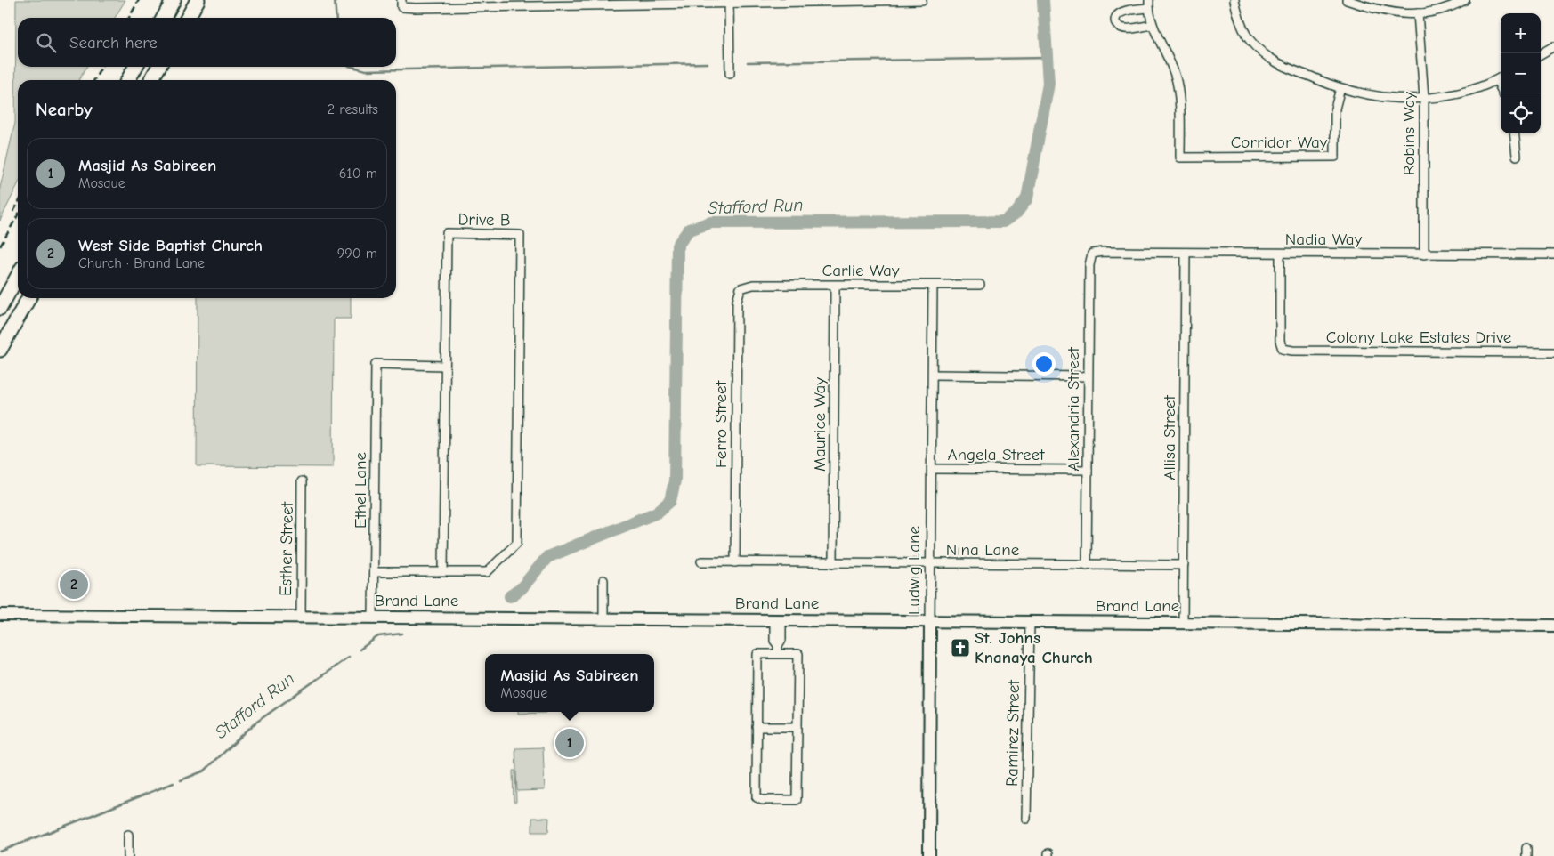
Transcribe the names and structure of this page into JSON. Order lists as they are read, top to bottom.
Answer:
{
  "streets": {
    "street": [
      "Robins Way",
      "Corridor Way",
      "Drive B",
      "Nadia Way",
      "Carlie Way",
      "Colony Lake Estates Drive",
      "Alexandria Street",
      "Ferro Street",
      "Maurice Way",
      "Allisa Street",
      "Angela Street",
      "Ethel Lane",
      "Esther Street",
      "Nina Lane",
      "Ludwig Lane",
      "Brand Lane",
      "Ramirez Street"
    ]
  },
  "crossings": [
    ["Robins Way", "Nadia Way"],
    ["Drive B", "Ethel Lane"],
    ["Nadia Way", "Colony Lake Estates Drive"],
    ["Nadia Way", "Alexandria Street"],
    ["Nadia Way", "Allisa Street"],
    ["Carlie Way", "Ferro Street"],
    ["Carlie Way", "Maurice Way"],
    ["Carlie Way", "Ludwig Lane"],
    ["Alexandria Street", "Angela Street"],
    ["Alexandria Street", "Nina Lane"],
    ["Ferro Street", "Nina Lane"],
    ["Maurice Way", "Nina Lane"],
    ["Allisa Street", "Nina Lane"],
    ["Allisa Street", "Brand Lane"],
    ["Angela Street", "Ludwig Lane"],
    ["Ethel Lane", "Brand Lane"],
    ["Esther Street", "Brand Lane"],
    ["Nina Lane", "Ludwig Lane"],
    ["Ludwig Lane", "Brand Lane"],
    ["Brand Lane", "Ramirez Street"]
  ],
  "water": ["Stafford Run"],
  "places": {
    "church": ["St. Johns Knanaya Church"]
  },
  "page": {
    "map_buttons": ["+", "−"],
    "search": "Search here",
    "heading": ["Nearby", "2 results"],
    "list": [
      {
        "mark": "1",
        "name": "Masjid As Sabireen",
        "note": "Mosque",
        "value": "610 m"
      },
      {
        "mark": "2",
        "name": "West Side Baptist Church",
        "note": "Church · Brand Lane",
        "value": "990 m"
      }
    ],
    "pins": ["2", "1"],
    "popup": ["Masjid As Sabireen", "Mosque"]
  }
}
